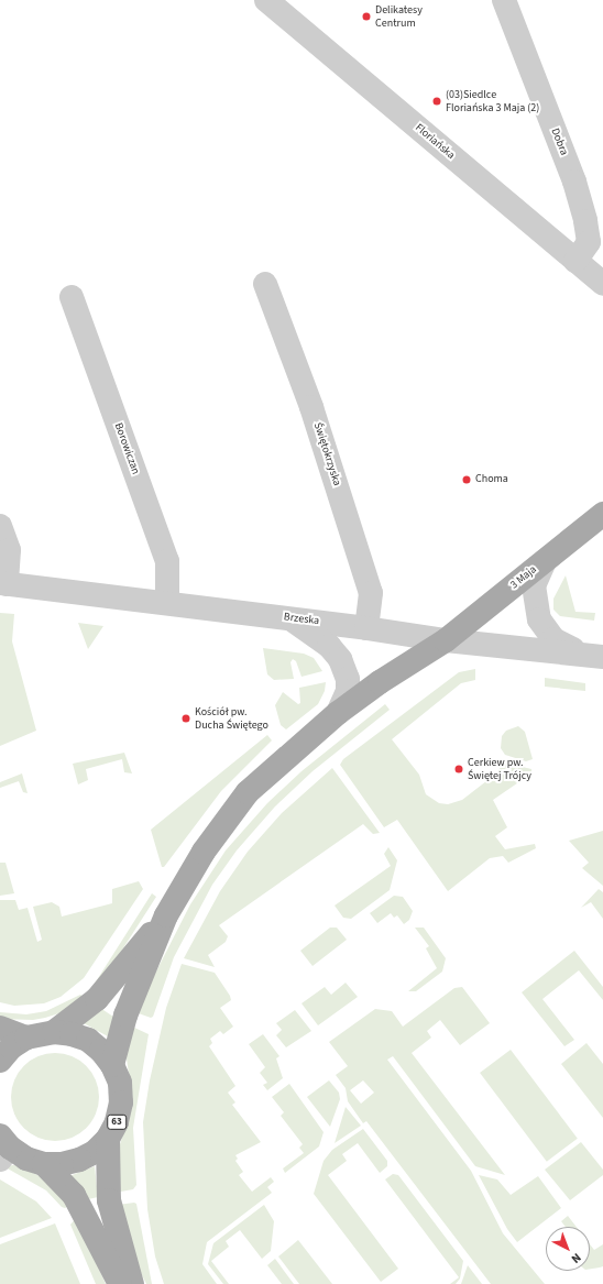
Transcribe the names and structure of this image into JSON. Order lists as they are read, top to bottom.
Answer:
{
  "streets": {
    "main road": ["3 Maja", "63"],
    "street": [
      "Floriańska",
      "Dobra",
      "Borowiczan",
      "Świętokrzyska",
      "Brzeska"
    ]
  },
  "crossings": [
    ["Floriańska", "Dobra"],
    ["Borowiczan", "Brzeska"],
    ["Świętokrzyska", "Brzeska"],
    ["3 Maja", "Brzeska"]
  ],
  "places": [
    "Delikatesy Centrum",
    "(03)Siedlce Floriańska 3 Maja (2)",
    "Choma",
    "Kościół pw. Ducha Świętego",
    "Cerkiew pw. Świętej Trójcy"
  ],
  "north": "bottom right"
}
